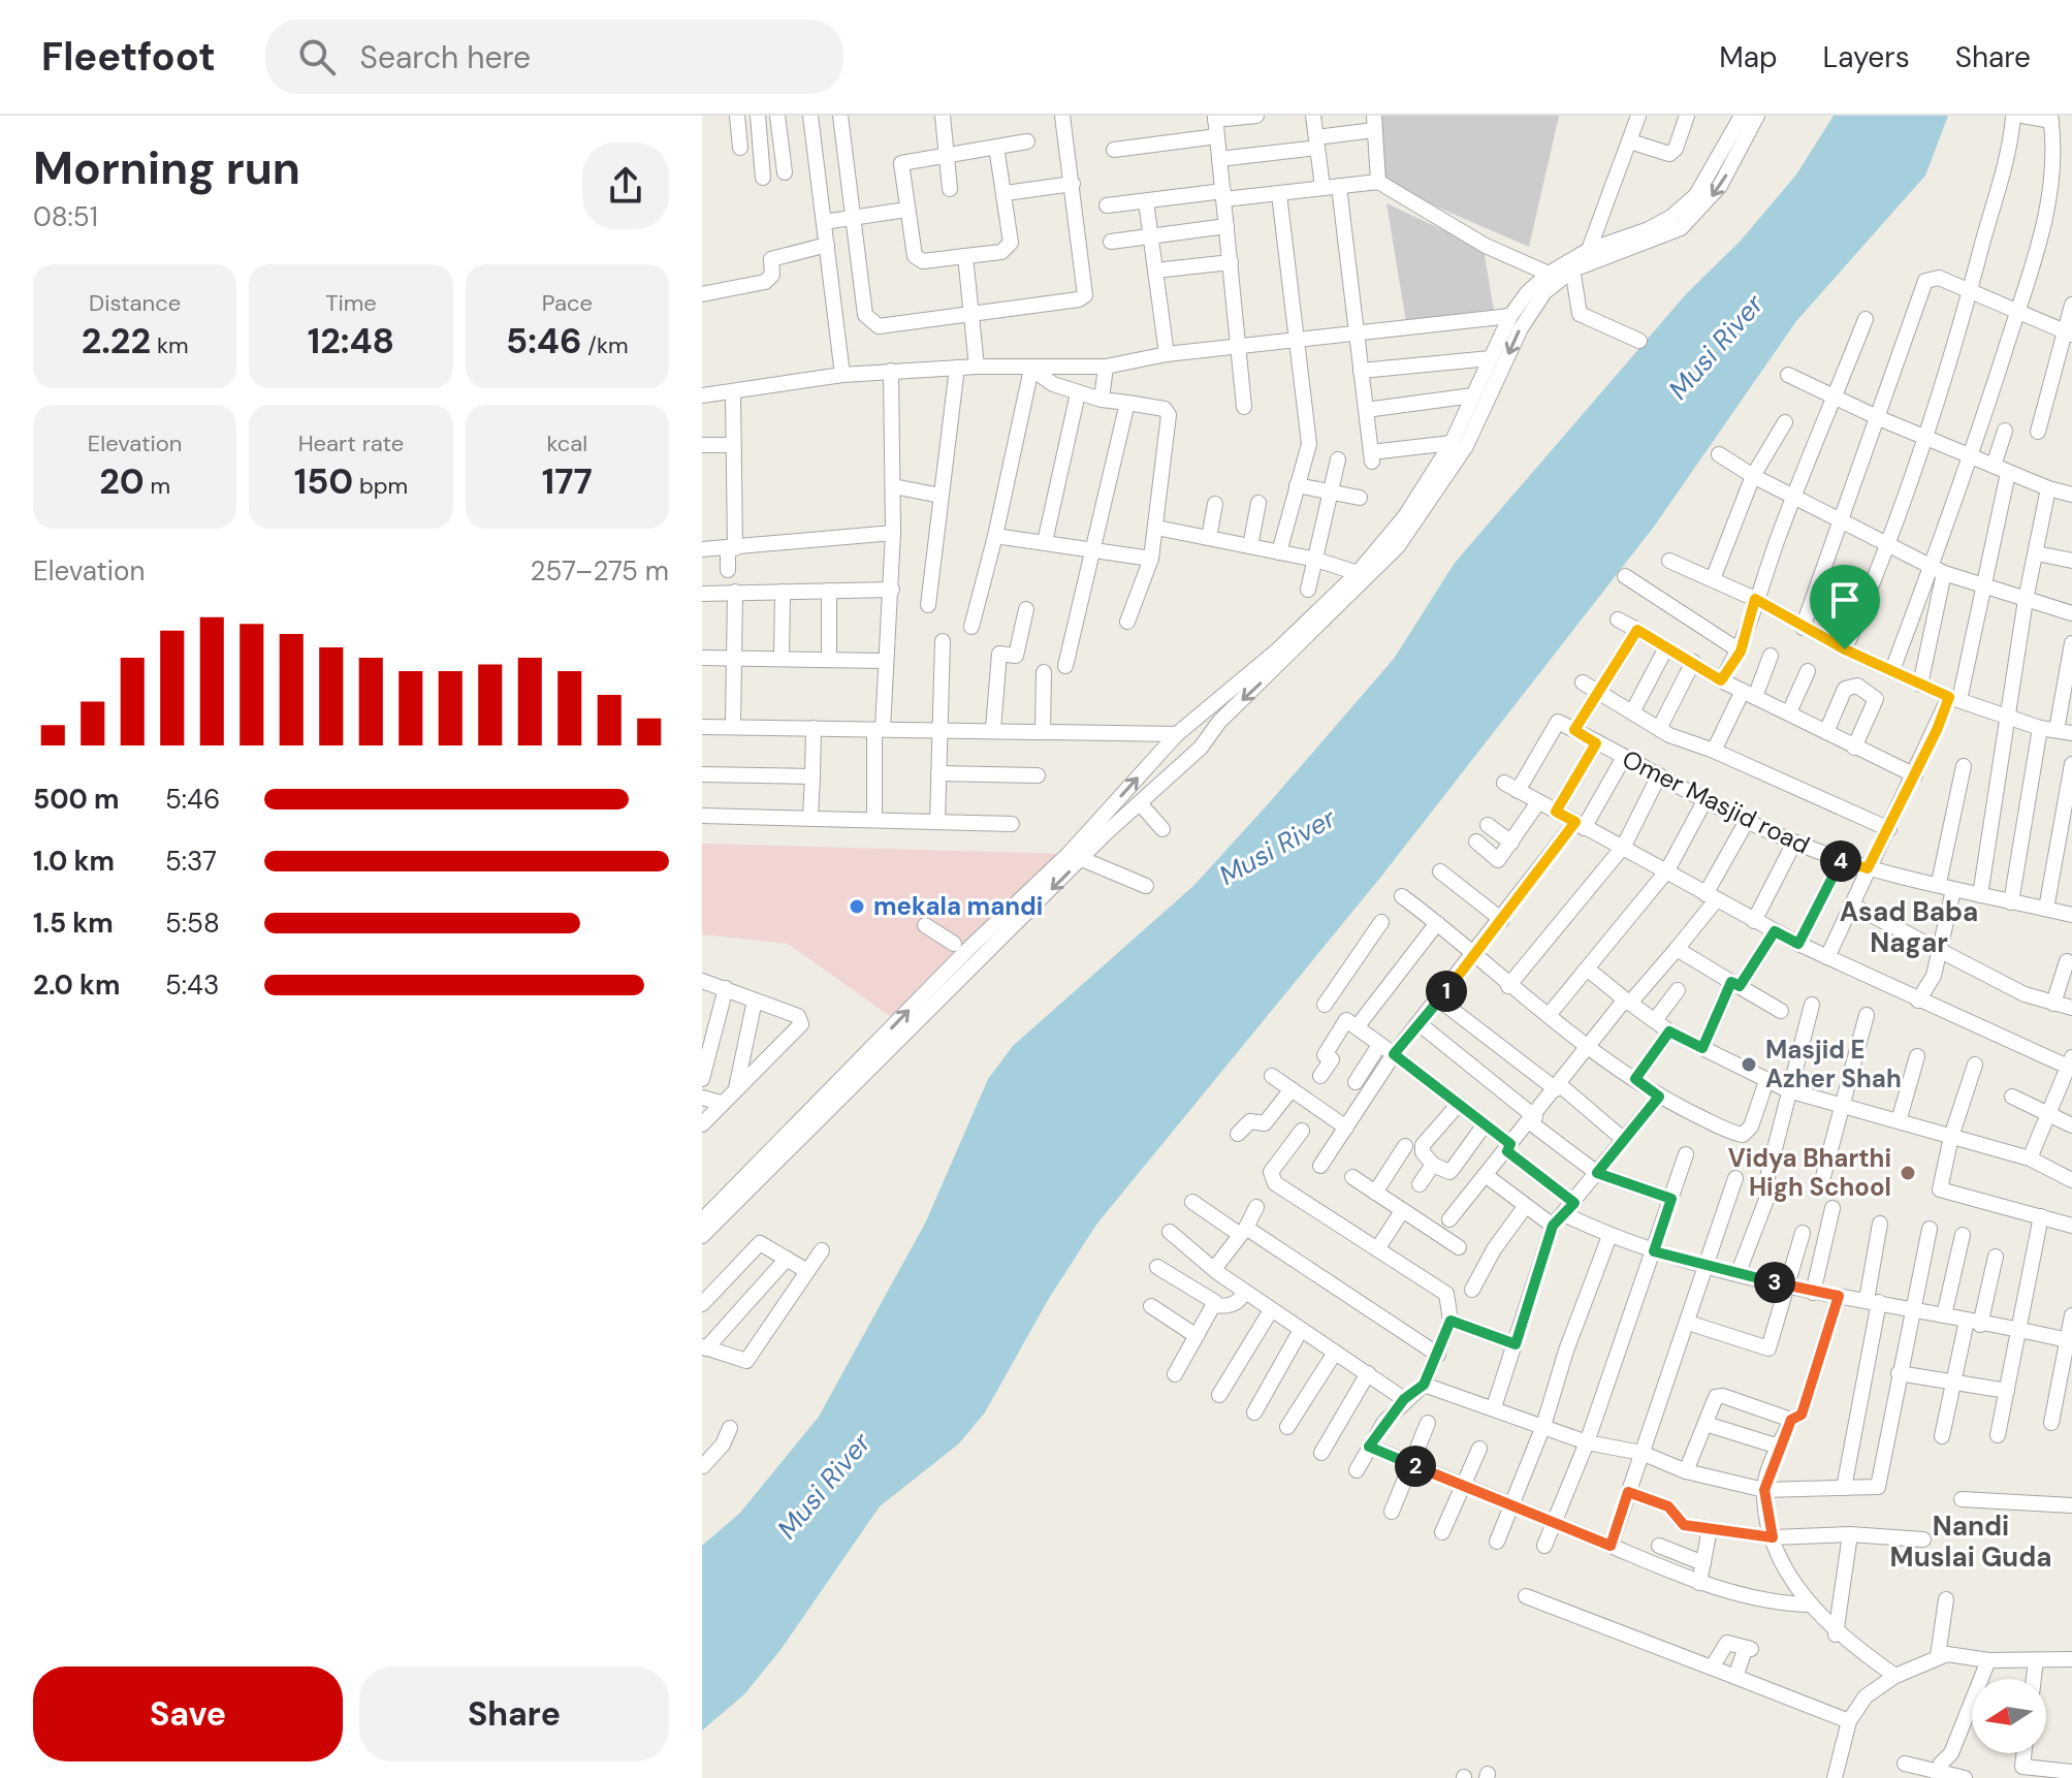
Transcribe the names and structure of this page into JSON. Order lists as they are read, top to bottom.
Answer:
{
  "streets": {
    "street": ["Omer Masjid road"]
  },
  "districts": ["Asad Baba Nagar", "Nandi Muslai Guda"],
  "water": ["Musi River"],
  "places": ["mekala mandi", "Masjid E Azher Shah", "Vidya Bharthi High School"],
  "north": "left",
  "page": {
    "header": "Fleetfoot",
    "search": "Search here",
    "nav": ["Map", "Layers", "Share"],
    "heading": ["Morning run", "08:51"],
    "stats": [
      ["Distance", "2.22 km"],
      ["Time", "12:48"],
      ["Pace", "5:46 /km"],
      ["Elevation", "20 m"],
      ["Heart rate", "150 bpm"],
      ["kcal", "177"]
    ],
    "chart": ["Elevation", "257–275 m"],
    "list": [
      {
        "name": "500 m",
        "note": "5:46"
      },
      {
        "name": "1.0 km",
        "note": "5:37"
      },
      {
        "name": "1.5 km",
        "note": "5:58"
      },
      {
        "name": "2.0 km",
        "note": "5:43"
      }
    ],
    "pins": [
      "4",
      "1",
      "3",
      "2"
    ],
    "buttons": ["Save", "Share"]
  }
}
